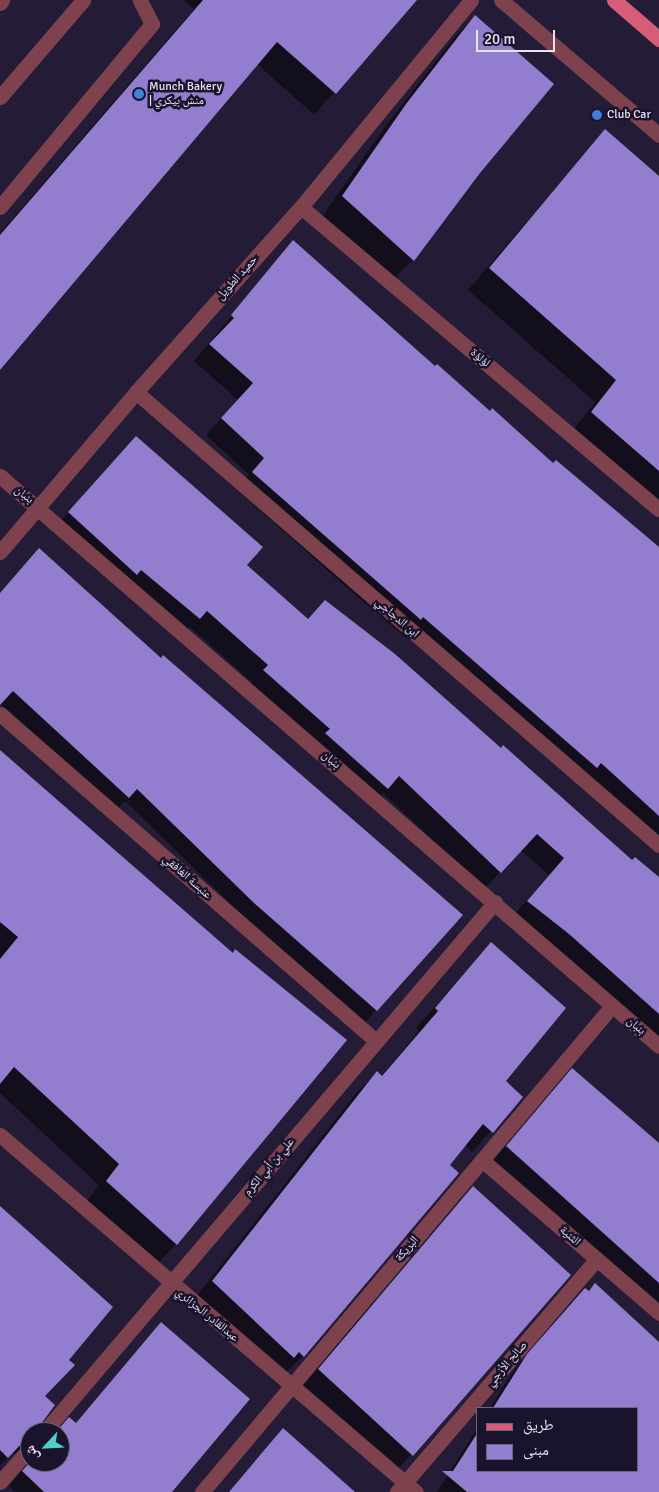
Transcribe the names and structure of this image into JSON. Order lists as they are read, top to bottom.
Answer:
{
  "streets": {
    "street": [
      "حميد الطويل",
      "لؤلؤة",
      "بنبان",
      "ابن الدجاجي",
      "عنبسة الغافقي",
      "علي بن أبي الكرم",
      "الثنية",
      "البريكة",
      "عبدالقادر الجزائري",
      "صالح الأزجي"
    ]
  },
  "crossings": [
    ["حميد الطويل", "لؤلؤة"],
    ["حميد الطويل", "بنبان"],
    ["حميد الطويل", "ابن الدجاجي"],
    ["بنبان", "علي بن أبي الكرم"],
    ["بنبان", "البريكة"],
    ["عنبسة الغافقي", "علي بن أبي الكرم"],
    ["علي بن أبي الكرم", "عبدالقادر الجزائري"],
    ["الثنية", "البريكة"],
    ["الثنية", "صالح الأزجي"],
    ["البريكة", "عبدالقادر الجزائري"],
    ["عبدالقادر الجزائري", "صالح الأزجي"]
  ],
  "places": ["Munch Bakery | منش بيكري", "Club Car"],
  "legend": ["طريق", "مبنى"],
  "scale_bar": "20 m",
  "north": "bottom left"
}
